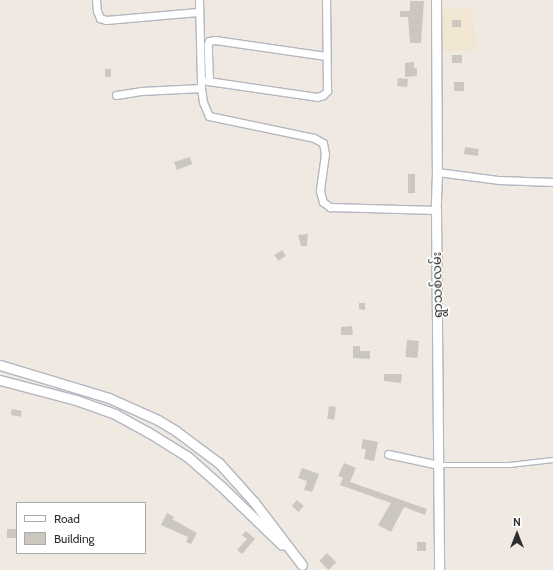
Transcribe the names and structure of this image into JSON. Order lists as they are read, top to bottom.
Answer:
{
  "streets": {
    "main road": ["ရွာသစ်လမ်း"]
  },
  "legend": ["Road", "Building"],
  "north": "top"
}
